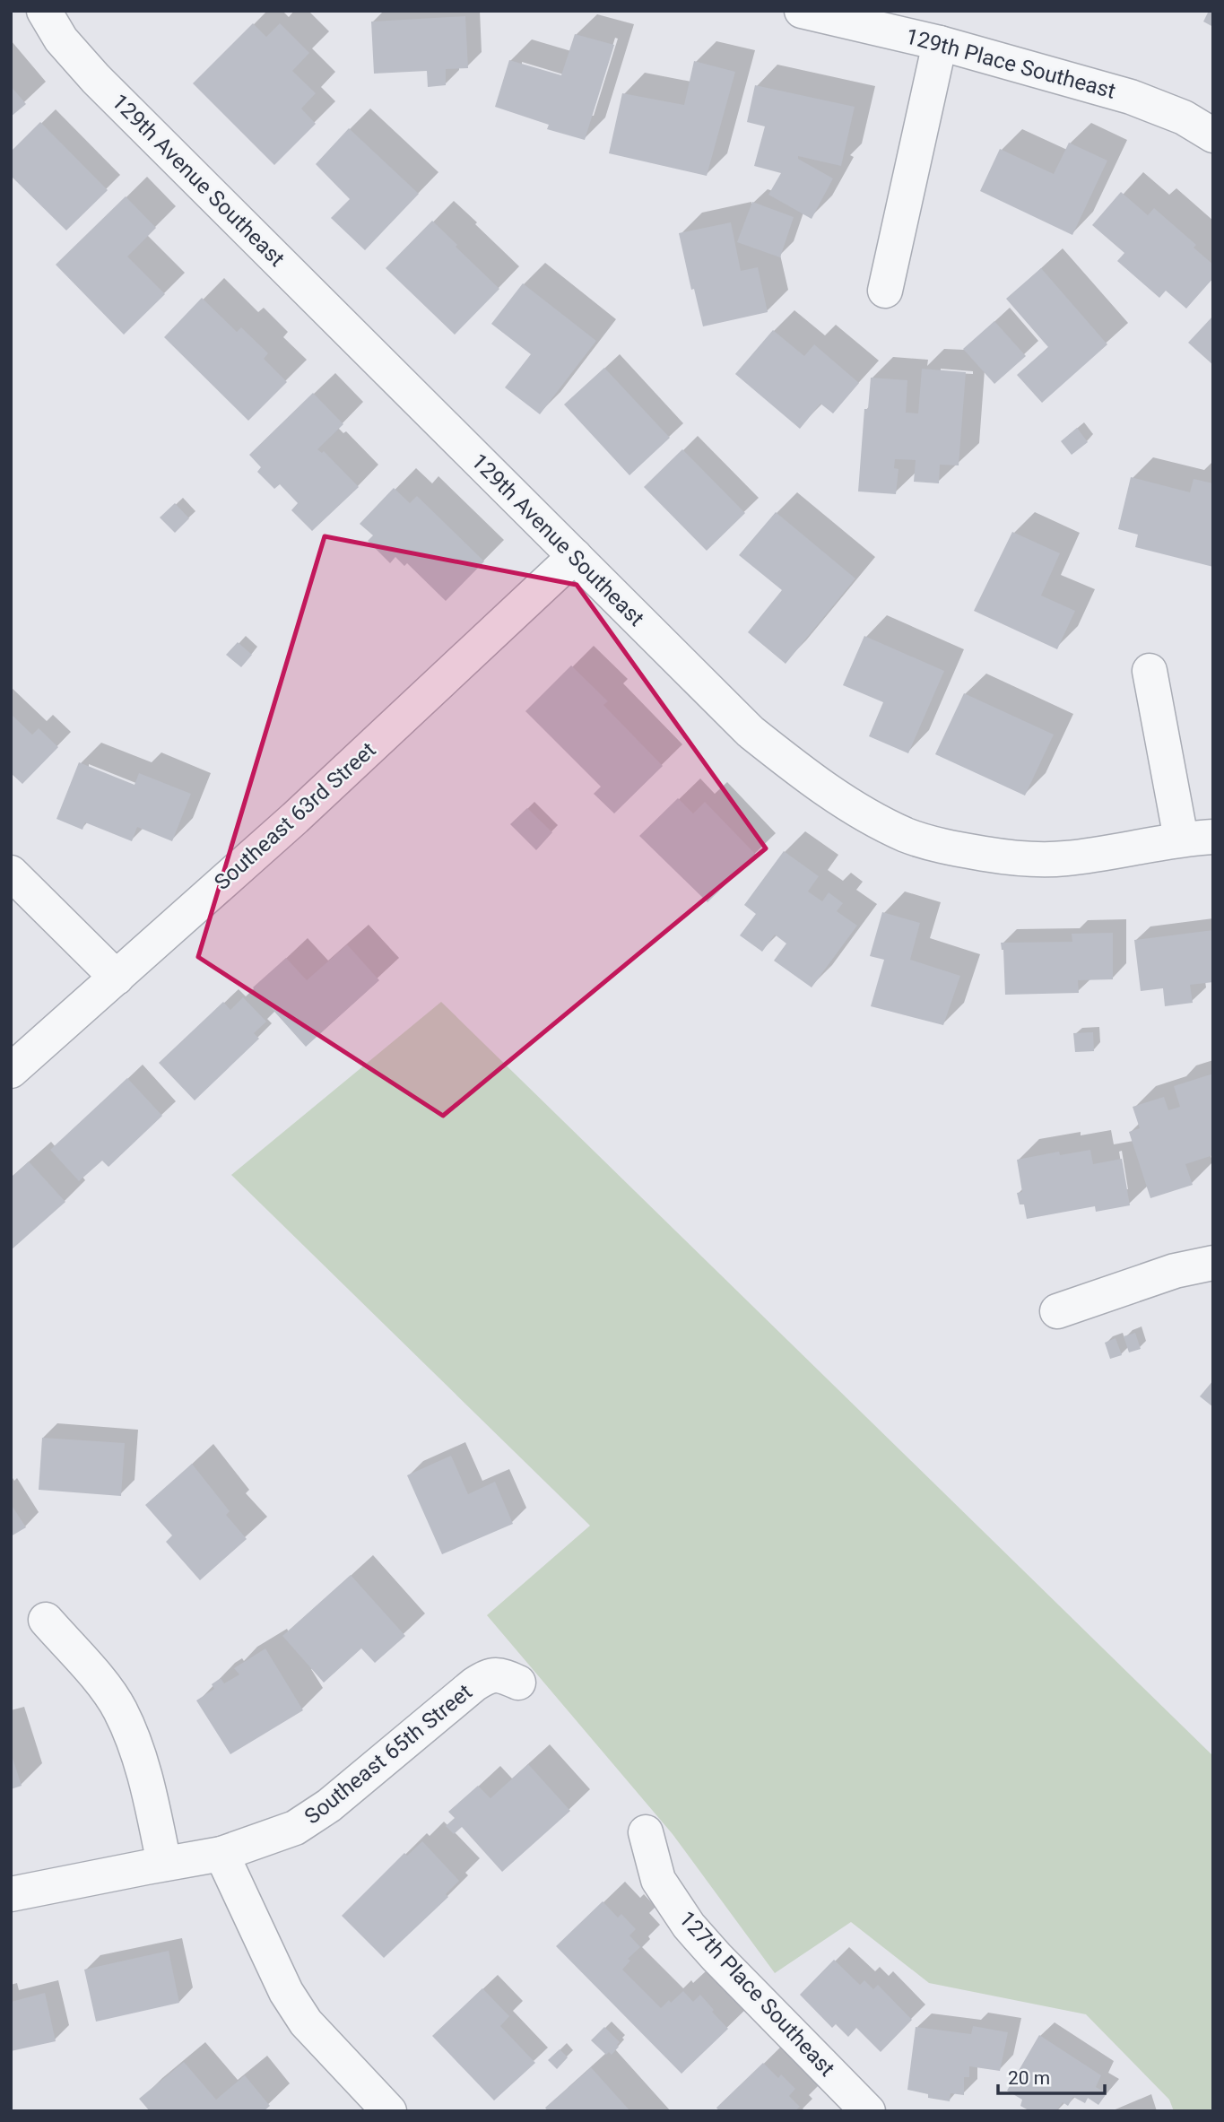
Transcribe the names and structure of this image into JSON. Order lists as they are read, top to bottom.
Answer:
{
  "streets": {
    "street": [
      "129th Place Southeast",
      "129th Avenue Southeast",
      "Southeast 63rd Street",
      "Southeast 65th Street",
      "127th Place Southeast"
    ]
  },
  "crossings": [
    ["129th Avenue Southeast", "Southeast 63rd Street"]
  ],
  "scale_bar": "20 m"
}
